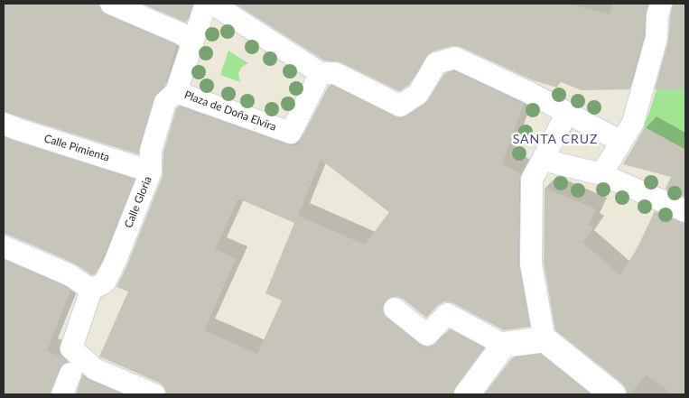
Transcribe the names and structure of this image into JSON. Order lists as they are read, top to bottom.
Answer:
{
  "streets": {
    "street": ["Plaza de Doña Elvira", "Calle Pimienta", "Calle Gloria"]
  },
  "crossings": [
    ["Plaza de Doña Elvira", "Calle Gloria"],
    ["Calle Pimienta", "Calle Gloria"]
  ],
  "districts": ["SANTA CRUZ"]
}
